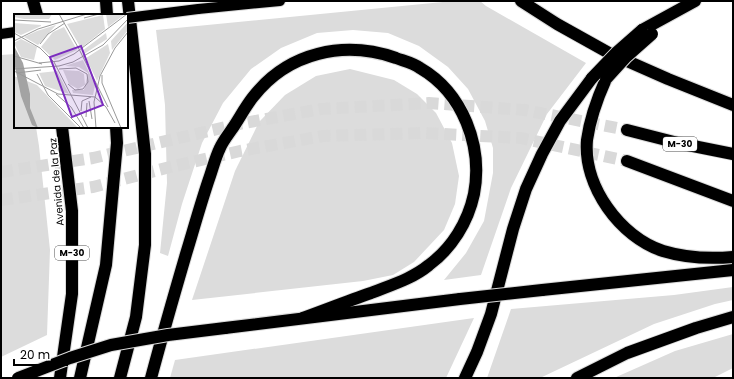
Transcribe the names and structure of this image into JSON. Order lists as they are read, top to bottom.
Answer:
{
  "streets": {
    "highway": ["M-30", "Avenida de la Paz"]
  },
  "scale_bar": "20 m"
}
